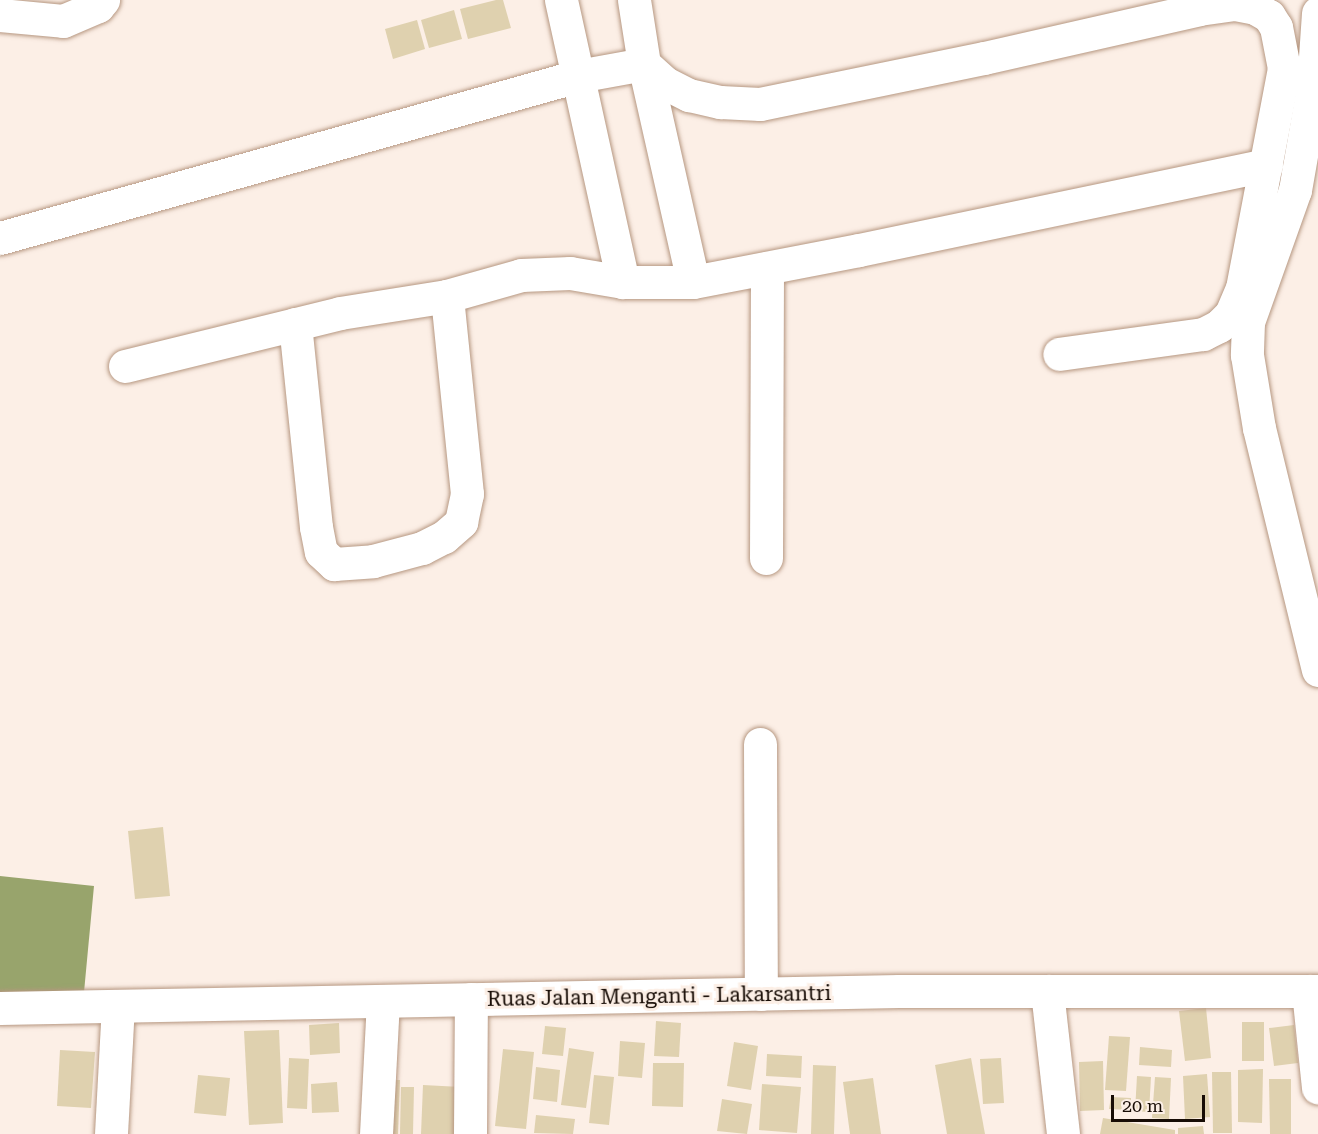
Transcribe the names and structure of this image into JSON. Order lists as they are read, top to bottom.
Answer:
{
  "streets": {
    "street": ["Ruas Jalan Menganti - Lakarsantri"]
  },
  "scale_bar": "20 m"
}
